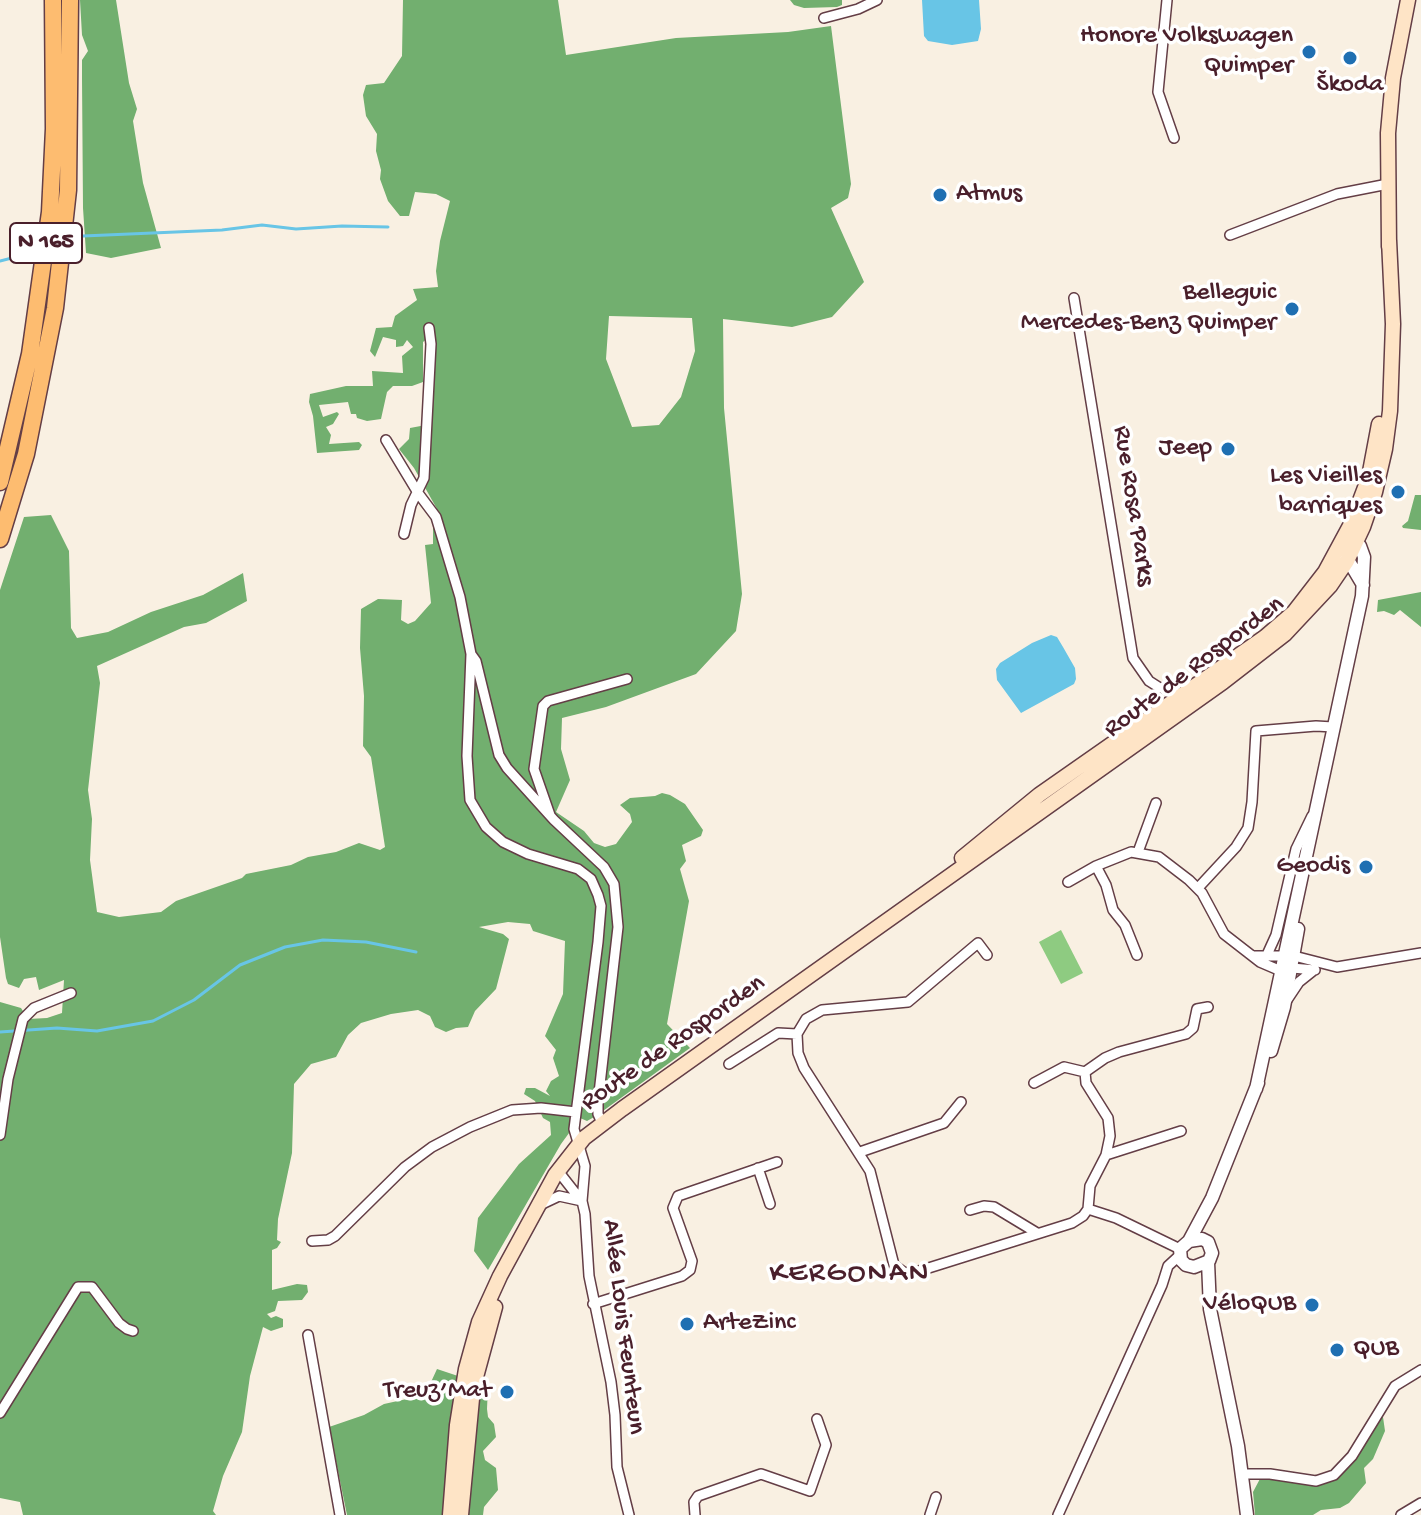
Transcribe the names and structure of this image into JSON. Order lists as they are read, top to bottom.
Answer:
{
  "streets": {
    "highway": ["N 165"],
    "main road": ["Route de Rosporden"],
    "street": ["Rue Rosa Parks", "Allée Louis Feunteun"]
  },
  "crossings": [
    ["Rue Rosa Parks", "Route de Rosporden"],
    ["Route de Rosporden", "Allée Louis Feunteun"]
  ],
  "districts": ["KERGONAN"],
  "places": [
    "Honore Volkswagen Quimper",
    "Škoda",
    "Atmus",
    "Belleguic Mercedes-Benz Quimper",
    "Jeep",
    "Les Vieilles barriques",
    "Geodis",
    "VéloQUB",
    "ArteZinc",
    "QUB",
    "Treuz’Mat"
  ]
}
